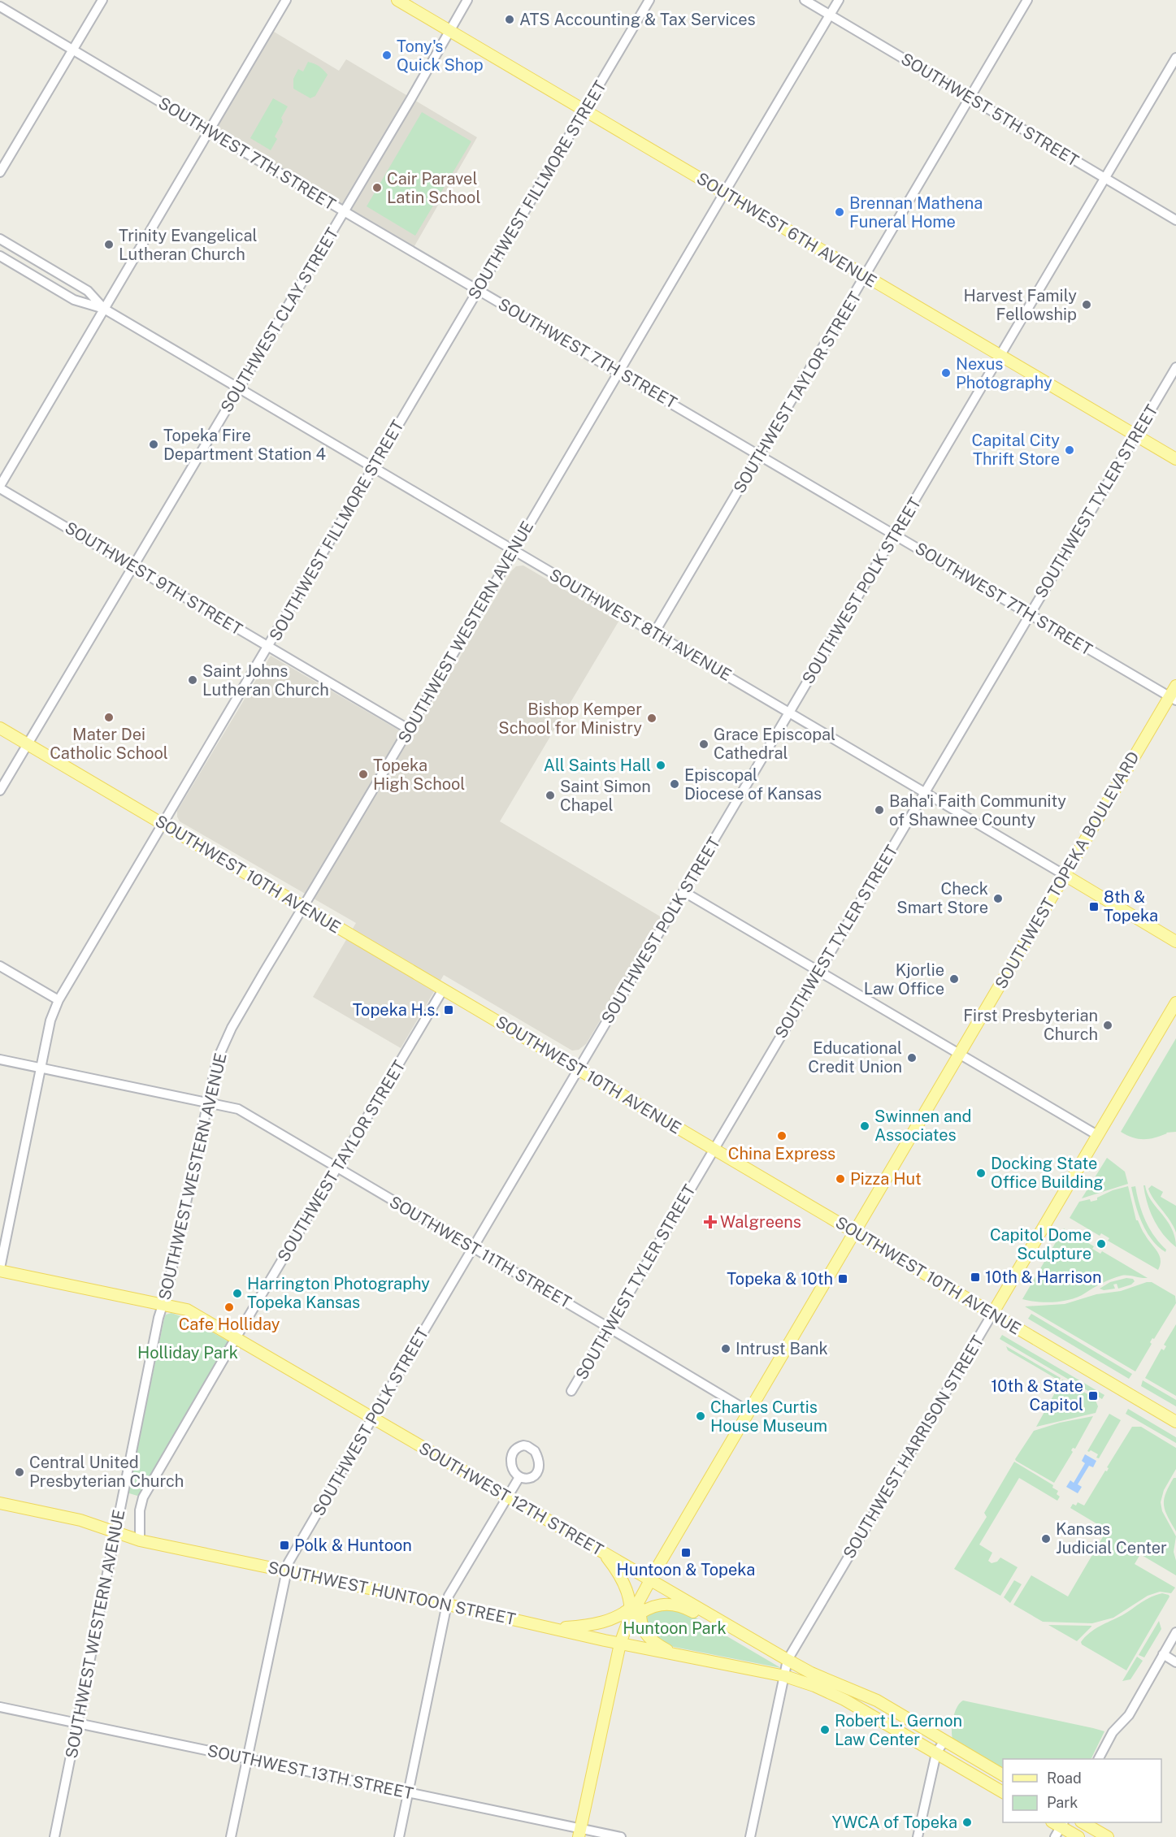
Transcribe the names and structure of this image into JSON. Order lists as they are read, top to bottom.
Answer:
{
  "streets": {
    "main road": [
      "SOUTHWEST 6TH AVENUE",
      "SOUTHWEST 8TH AVENUE",
      "SOUTHWEST TOPEKA BOULEVARD",
      "SOUTHWEST 10TH AVENUE",
      "SOUTHWEST HARRISON STREET",
      "SOUTHWEST 12TH STREET",
      "SOUTHWEST HUNTOON STREET"
    ],
    "street": [
      "SOUTHWEST 5TH STREET",
      "SOUTHWEST 7TH STREET",
      "SOUTHWEST FILLMORE STREET",
      "SOUTHWEST CLAY STREET",
      "SOUTHWEST TAYLOR STREET",
      "SOUTHWEST TYLER STREET",
      "SOUTHWEST 9TH STREET",
      "SOUTHWEST POLK STREET",
      "SOUTHWEST WESTERN AVENUE",
      "SOUTHWEST 11TH STREET",
      "SOUTHWEST 13TH STREET"
    ]
  },
  "crossings": [
    ["SOUTHWEST 5TH STREET", "SOUTHWEST TAYLOR STREET"],
    ["SOUTHWEST 5TH STREET", "SOUTHWEST POLK STREET"],
    ["SOUTHWEST 5TH STREET", "SOUTHWEST WESTERN AVENUE"],
    ["SOUTHWEST 7TH STREET", "SOUTHWEST FILLMORE STREET"],
    ["SOUTHWEST 7TH STREET", "SOUTHWEST CLAY STREET"],
    ["SOUTHWEST 7TH STREET", "SOUTHWEST TAYLOR STREET"],
    ["SOUTHWEST 7TH STREET", "SOUTHWEST TYLER STREET"],
    ["SOUTHWEST 7TH STREET", "SOUTHWEST POLK STREET"],
    ["SOUTHWEST 7TH STREET", "SOUTHWEST WESTERN AVENUE"],
    ["SOUTHWEST 7TH STREET", "SOUTHWEST TOPEKA BOULEVARD"],
    ["SOUTHWEST FILLMORE STREET", "SOUTHWEST 6TH AVENUE"],
    ["SOUTHWEST FILLMORE STREET", "SOUTHWEST 9TH STREET"],
    ["SOUTHWEST FILLMORE STREET", "SOUTHWEST 8TH AVENUE"],
    ["SOUTHWEST FILLMORE STREET", "SOUTHWEST 10TH AVENUE"],
    ["SOUTHWEST FILLMORE STREET", "SOUTHWEST 11TH STREET"],
    ["SOUTHWEST FILLMORE STREET", "SOUTHWEST 12TH STREET"],
    ["SOUTHWEST 6TH AVENUE", "SOUTHWEST CLAY STREET"],
    ["SOUTHWEST 6TH AVENUE", "SOUTHWEST TAYLOR STREET"],
    ["SOUTHWEST 6TH AVENUE", "SOUTHWEST TYLER STREET"],
    ["SOUTHWEST 6TH AVENUE", "SOUTHWEST POLK STREET"],
    ["SOUTHWEST 6TH AVENUE", "SOUTHWEST WESTERN AVENUE"],
    ["SOUTHWEST CLAY STREET", "SOUTHWEST 9TH STREET"],
    ["SOUTHWEST CLAY STREET", "SOUTHWEST 8TH AVENUE"],
    ["SOUTHWEST CLAY STREET", "SOUTHWEST 10TH AVENUE"],
    ["SOUTHWEST TAYLOR STREET", "SOUTHWEST 8TH AVENUE"],
    ["SOUTHWEST TAYLOR STREET", "SOUTHWEST 10TH AVENUE"],
    ["SOUTHWEST TAYLOR STREET", "SOUTHWEST 11TH STREET"],
    ["SOUTHWEST TAYLOR STREET", "SOUTHWEST 12TH STREET"],
    ["SOUTHWEST TAYLOR STREET", "SOUTHWEST HUNTOON STREET"],
    ["SOUTHWEST TYLER STREET", "SOUTHWEST 8TH AVENUE"],
    ["SOUTHWEST TYLER STREET", "SOUTHWEST 10TH AVENUE"],
    ["SOUTHWEST TYLER STREET", "SOUTHWEST 11TH STREET"],
    ["SOUTHWEST 9TH STREET", "SOUTHWEST WESTERN AVENUE"],
    ["SOUTHWEST POLK STREET", "SOUTHWEST 8TH AVENUE"],
    ["SOUTHWEST POLK STREET", "SOUTHWEST 10TH AVENUE"],
    ["SOUTHWEST POLK STREET", "SOUTHWEST 11TH STREET"],
    ["SOUTHWEST POLK STREET", "SOUTHWEST 12TH STREET"],
    ["SOUTHWEST POLK STREET", "SOUTHWEST HUNTOON STREET"],
    ["SOUTHWEST POLK STREET", "SOUTHWEST 13TH STREET"],
    ["SOUTHWEST 8TH AVENUE", "SOUTHWEST WESTERN AVENUE"],
    ["SOUTHWEST 8TH AVENUE", "SOUTHWEST TOPEKA BOULEVARD"],
    ["SOUTHWEST WESTERN AVENUE", "SOUTHWEST 10TH AVENUE"],
    ["SOUTHWEST WESTERN AVENUE", "SOUTHWEST 11TH STREET"],
    ["SOUTHWEST WESTERN AVENUE", "SOUTHWEST 12TH STREET"],
    ["SOUTHWEST WESTERN AVENUE", "SOUTHWEST HUNTOON STREET"],
    ["SOUTHWEST WESTERN AVENUE", "SOUTHWEST 13TH STREET"],
    ["SOUTHWEST TOPEKA BOULEVARD", "SOUTHWEST 10TH AVENUE"],
    ["SOUTHWEST TOPEKA BOULEVARD", "SOUTHWEST 11TH STREET"],
    ["SOUTHWEST TOPEKA BOULEVARD", "SOUTHWEST 12TH STREET"],
    ["SOUTHWEST 10TH AVENUE", "SOUTHWEST HARRISON STREET"],
    ["SOUTHWEST HARRISON STREET", "SOUTHWEST 12TH STREET"],
    ["SOUTHWEST HARRISON STREET", "SOUTHWEST HUNTOON STREET"]
  ],
  "parks": ["Holliday Park", "Huntoon Park"],
  "places": {
    "other": [
      "ATS Accounting & Tax Services",
      "Tony's Quick Shop",
      "Cair Paravel Latin School",
      "Brennan Mathena Funeral Home",
      "Trinity Evangelical Lutheran Church",
      "Harvest Family Fellowship",
      "Nexus Photography",
      "Topeka Fire Department Station 4",
      "Capital City Thrift Store",
      "Saint Johns Lutheran Church",
      "Mater Dei Catholic School",
      "Bishop Kemper School for Ministry",
      "Grace Episcopal Cathedral",
      "All Saints Hall",
      "Topeka High School",
      "Episcopal Diocese of Kansas",
      "Saint Simon Chapel",
      "Baha'i Faith Community of Shawnee County",
      "Check Smart Store",
      "Kjorlie Law Office",
      "First Presbyterian Church",
      "Educational Credit Union",
      "Swinnen and Associates",
      "China Express",
      "Docking State Office Building",
      "Pizza Hut",
      "Capitol Dome Sculpture",
      "Harrington Photography Topeka Kansas",
      "Cafe Holliday",
      "Intrust Bank",
      "Charles Curtis House Museum",
      "Central United Presbyterian Church",
      "Kansas Judicial Center",
      "Robert L. Gernon Law Center",
      "YWCA of Topeka"
    ],
    "transit": [
      "8th & Topeka",
      "Topeka H.s.",
      "10th & Harrison",
      "Topeka & 10th",
      "10th & State Capitol",
      "Polk & Huntoon",
      "Huntoon & Topeka"
    ],
    "health": ["Walgreens"]
  },
  "legend": ["Road", "Park"]
}
